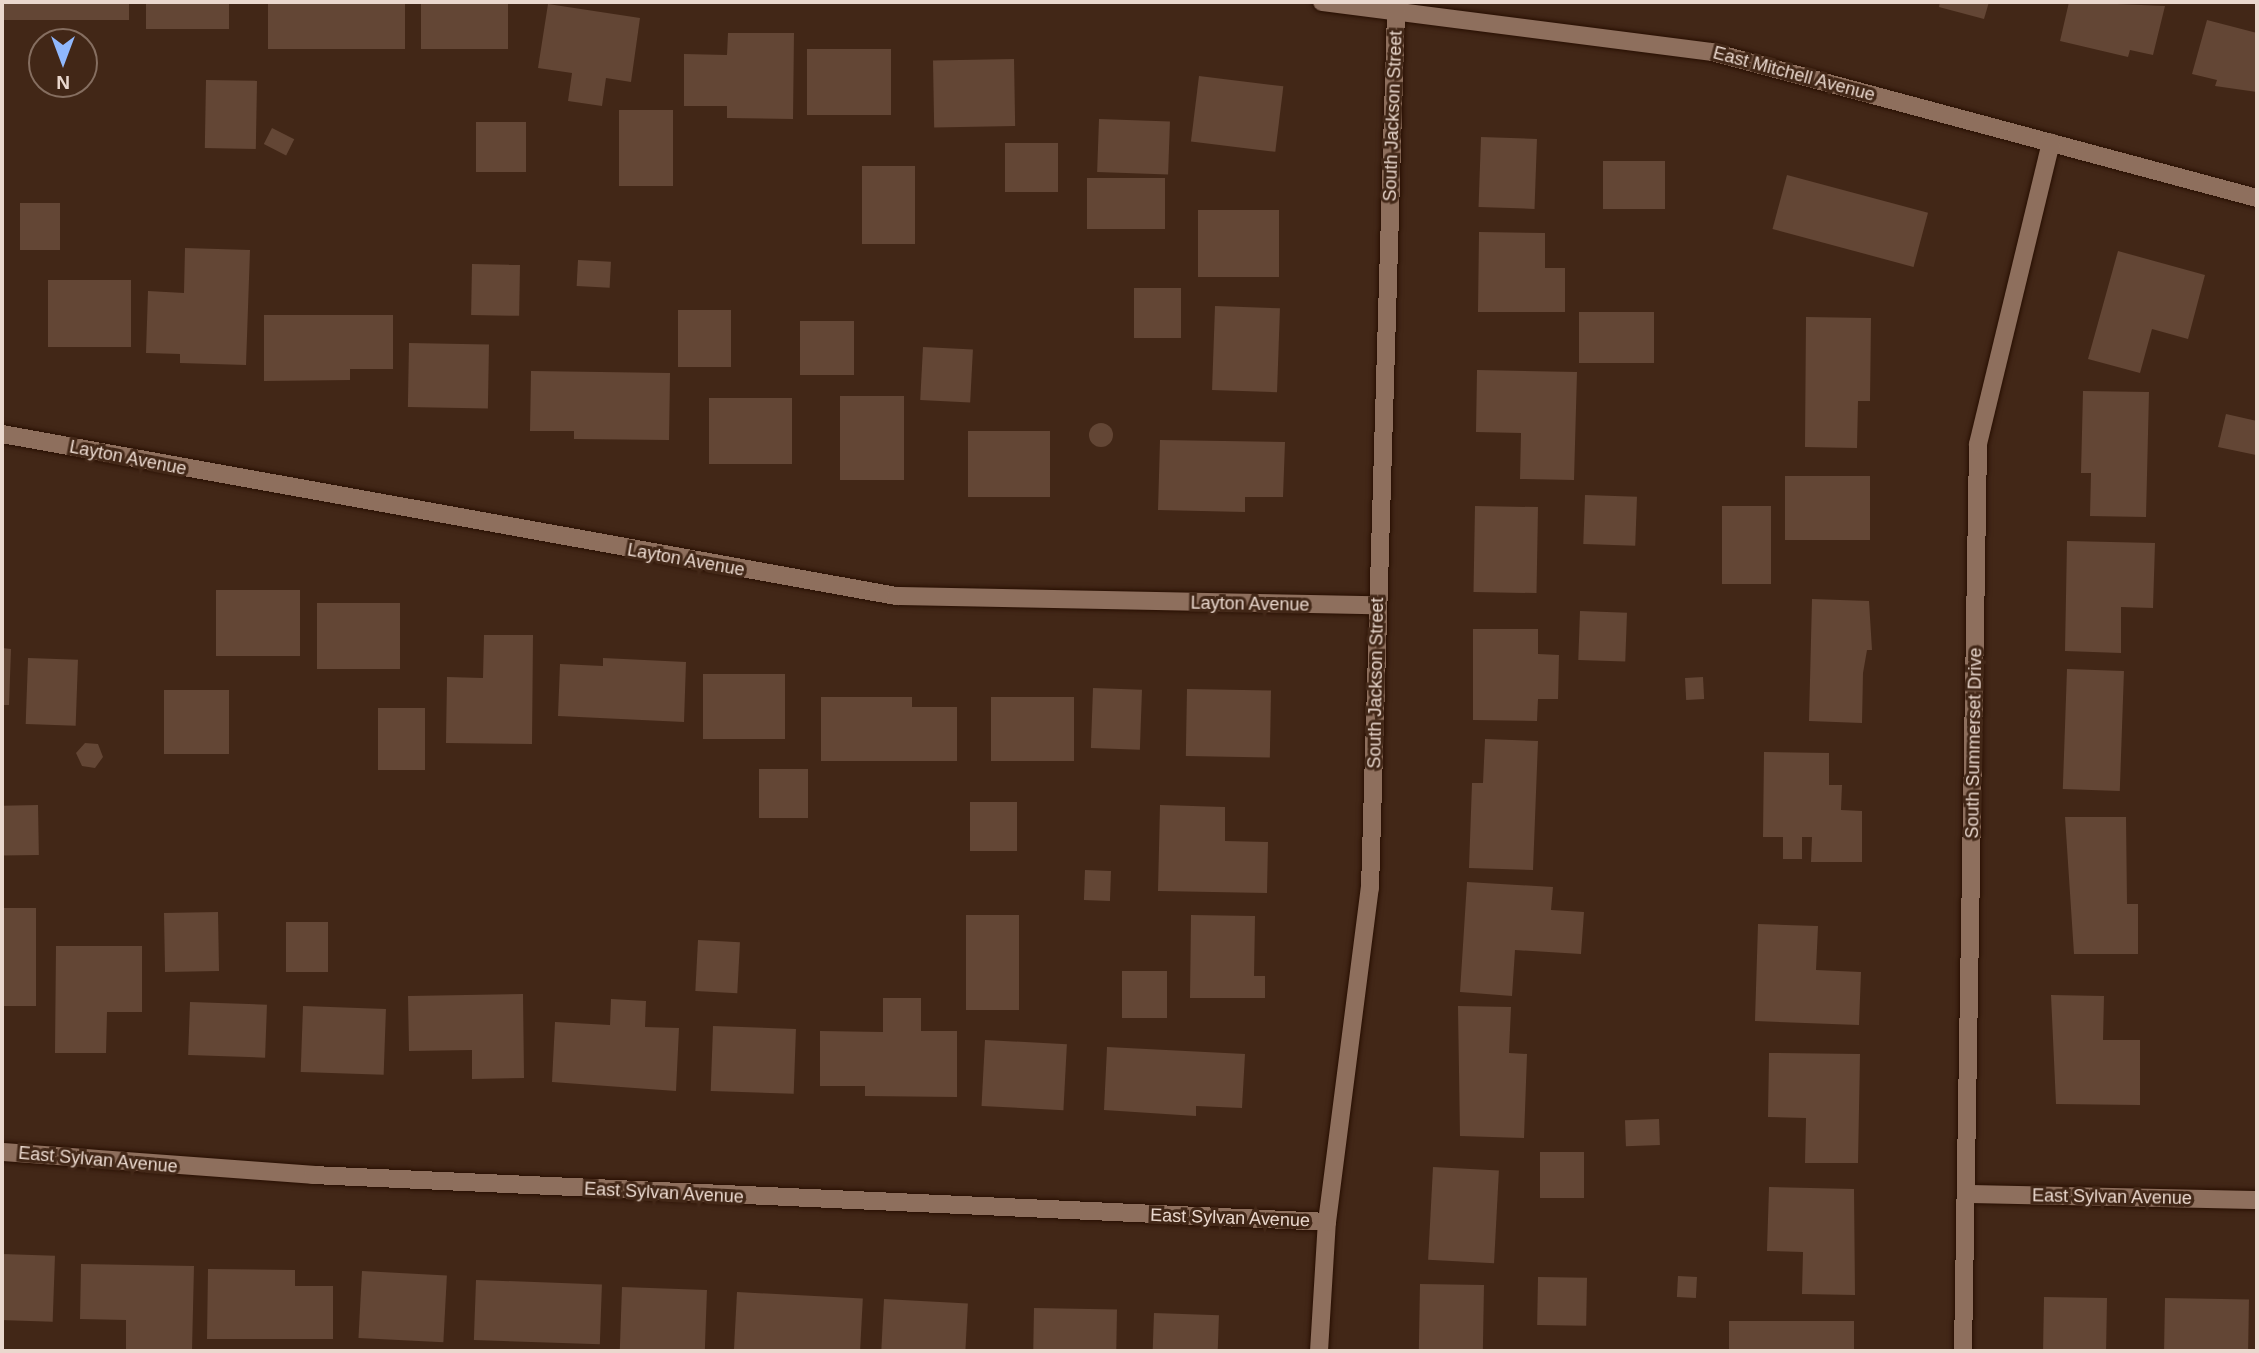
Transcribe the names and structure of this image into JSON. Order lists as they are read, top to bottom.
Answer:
{
  "streets": {
    "street": [
      "East Mitchell Avenue",
      "South Jackson Street",
      "Layton Avenue",
      "South Summerset Drive",
      "East Sylvan Avenue"
    ]
  },
  "crossings": [
    ["East Mitchell Avenue", "South Jackson Street"],
    ["East Mitchell Avenue", "South Summerset Drive"],
    ["South Jackson Street", "Layton Avenue"],
    ["South Jackson Street", "East Sylvan Avenue"],
    ["South Summerset Drive", "East Sylvan Avenue"]
  ],
  "north": "bottom"
}
